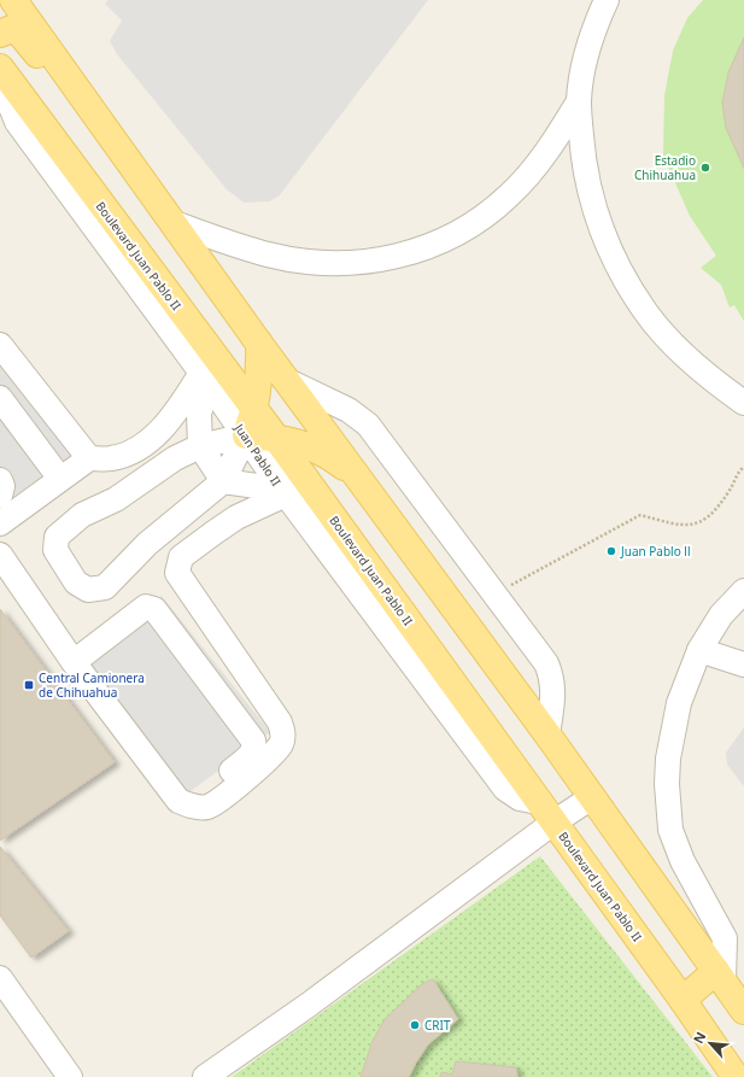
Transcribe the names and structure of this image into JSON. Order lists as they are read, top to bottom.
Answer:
{
  "streets": {
    "main road": ["Boulevard Juan Pablo II"],
    "lane": ["Juan Pablo II"]
  },
  "crossings": [
    ["Boulevard Juan Pablo II", "Juan Pablo II"]
  ],
  "places": {
    "other": ["Estadio Chihuahua", "Juan Pablo ll", "CRIT"],
    "transit": ["Central Camionera de Chihuahua"]
  },
  "north": "top left"
}
